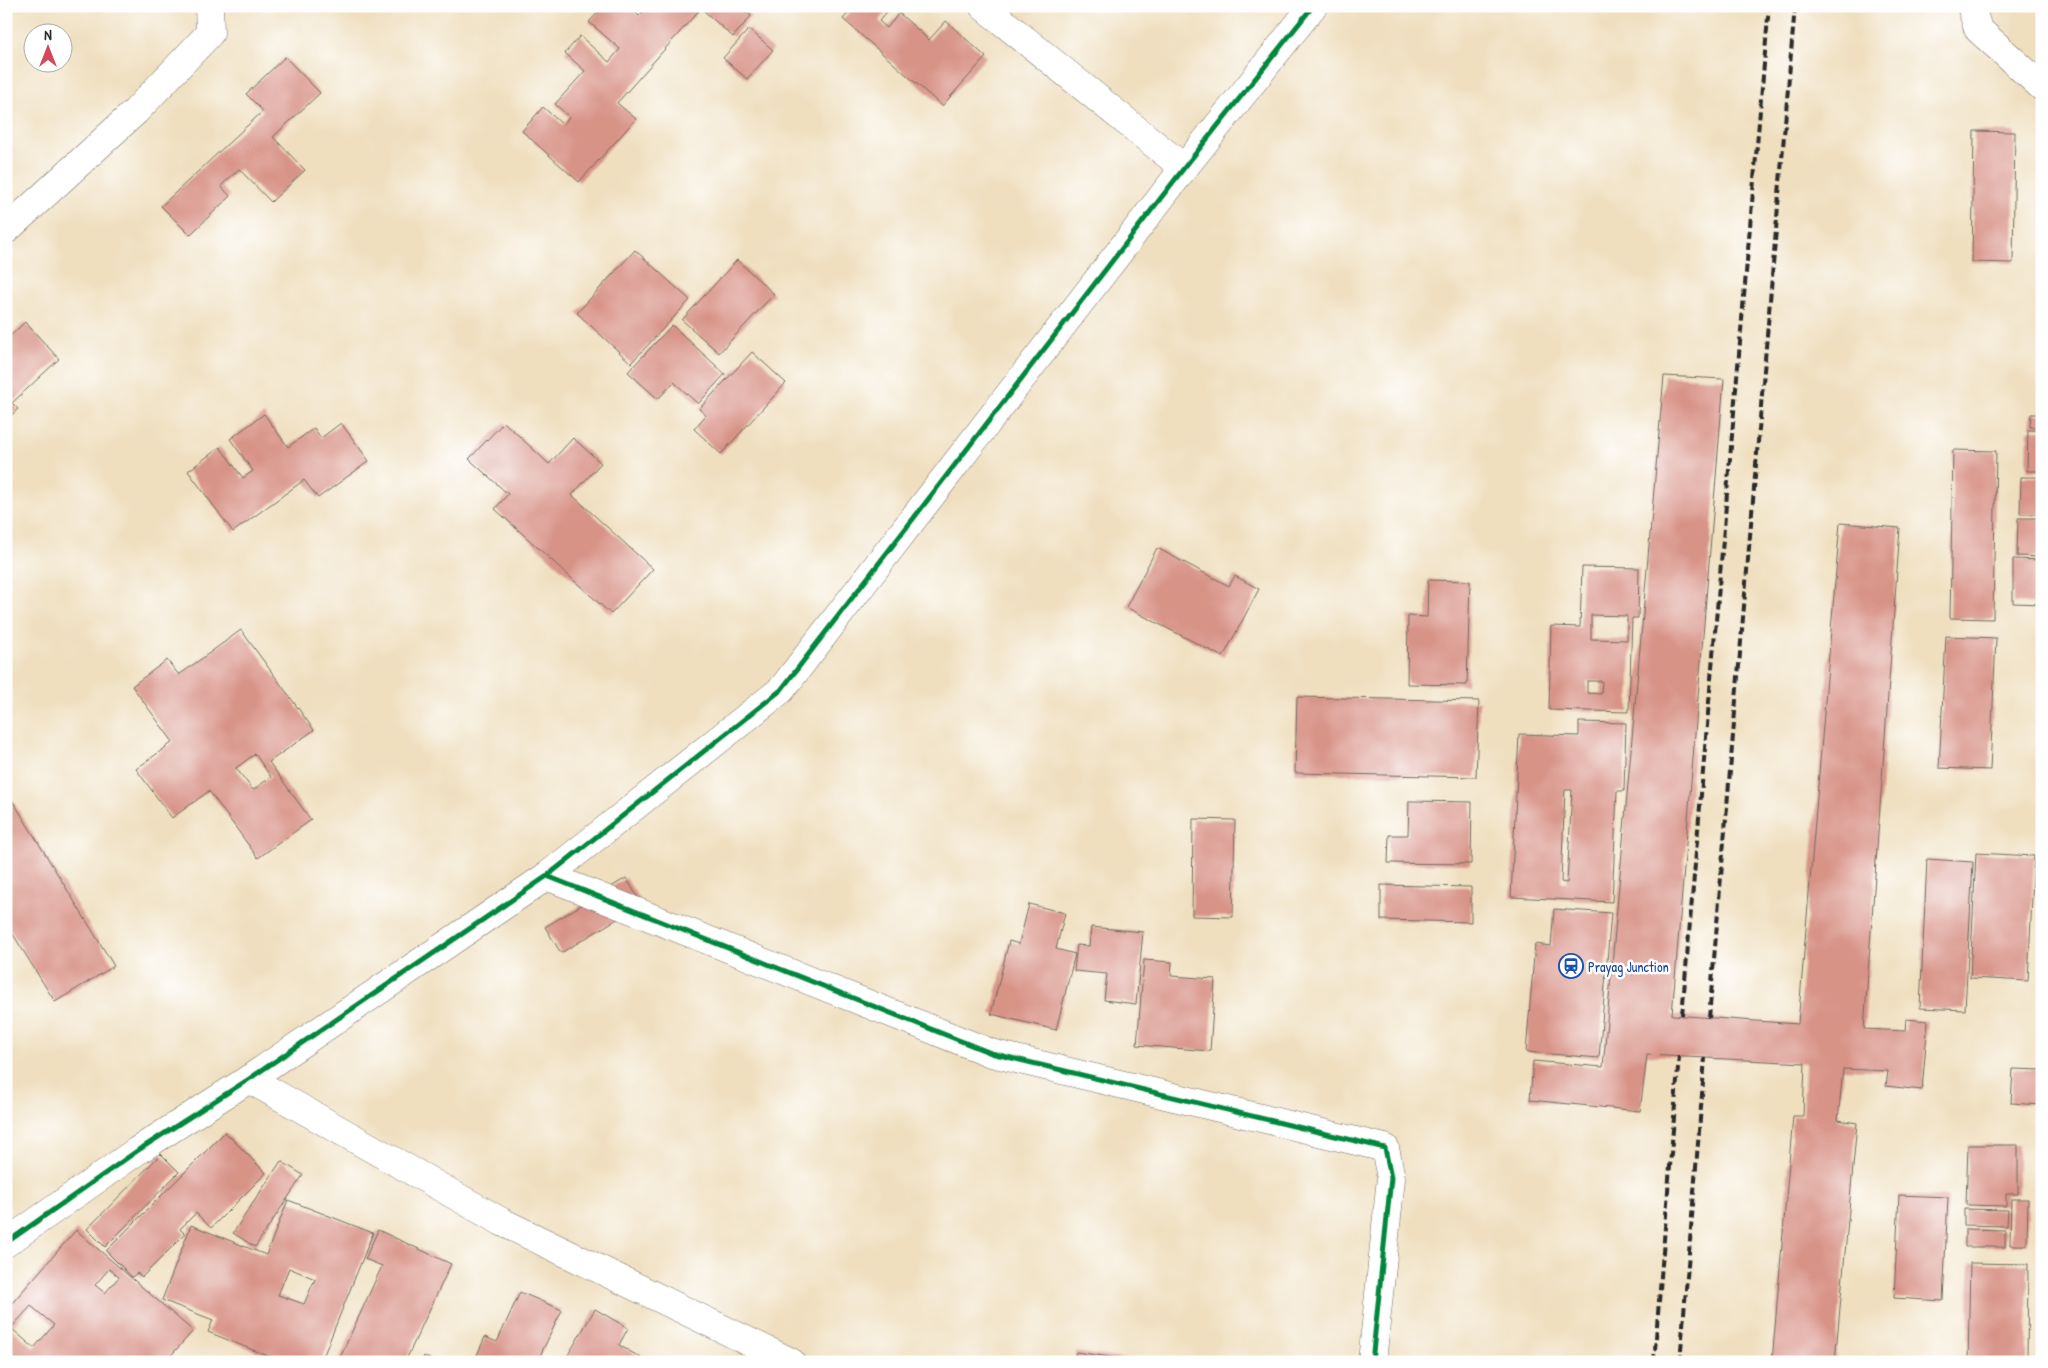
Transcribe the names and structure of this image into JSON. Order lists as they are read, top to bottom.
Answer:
{
  "places": {
    "station": ["Prayag Junction"]
  },
  "north": "top"
}
